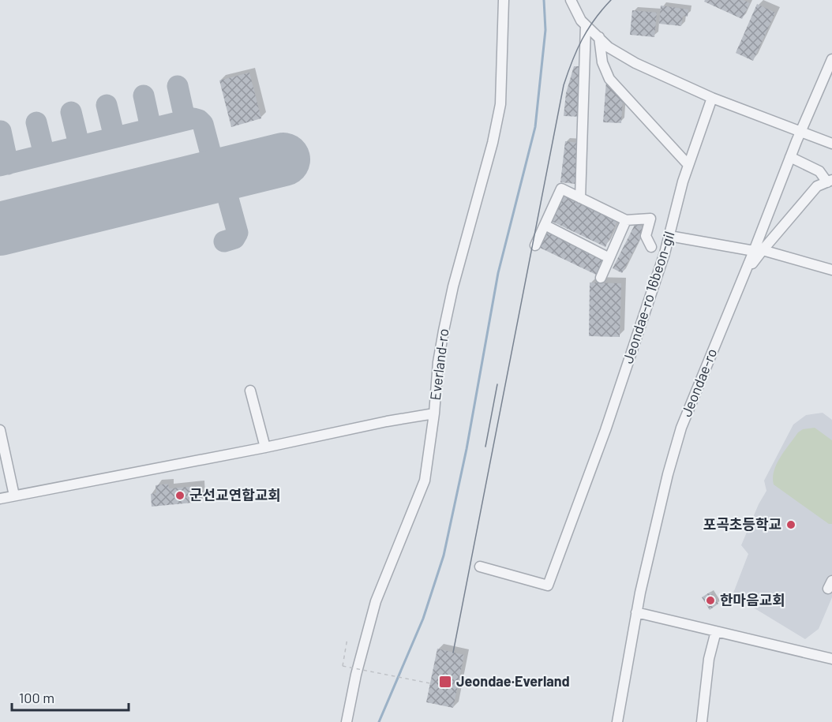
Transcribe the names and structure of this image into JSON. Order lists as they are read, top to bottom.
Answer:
{
  "streets": {
    "street": ["Jeondae-ro 16beon-gil", "Everland-ro", "Jeondae-ro"]
  },
  "places": {
    "other": ["군선교연합교회", "포곡초등학교", "한마음교회"],
    "transit": ["Jeondae·Everland"]
  },
  "scale_bar": "100 m"
}
